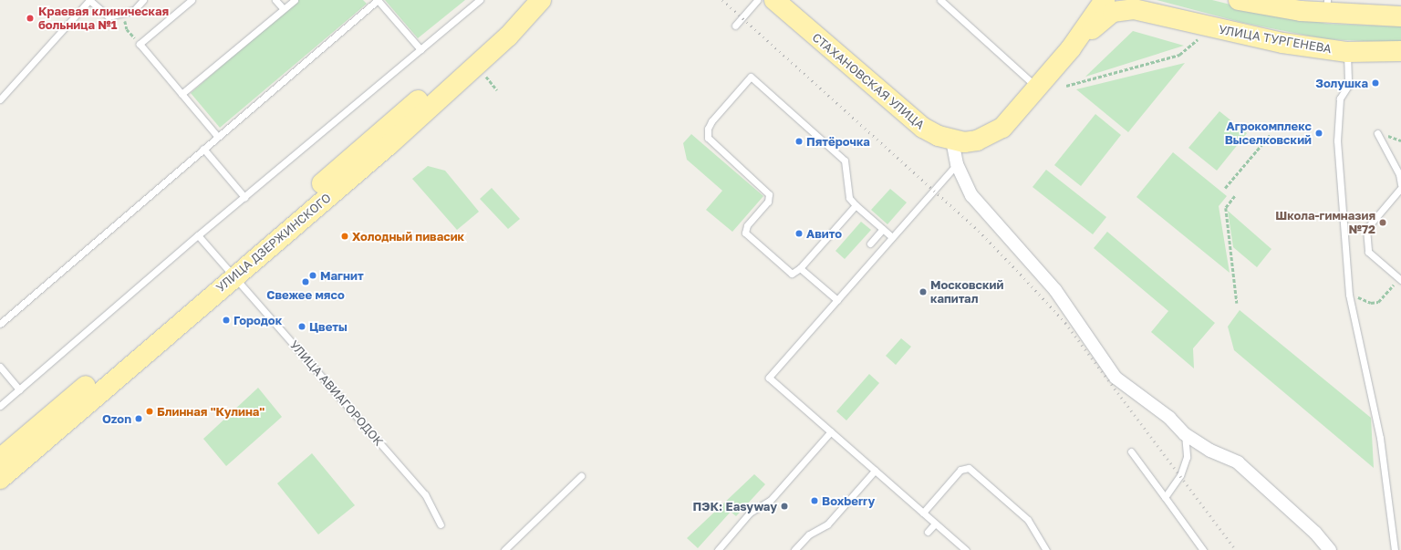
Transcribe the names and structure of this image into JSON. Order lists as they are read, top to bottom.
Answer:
{
  "streets": {
    "main road": ["УЛИЦА ТУРГЕНЕВА", "СТАХАНОВСКАЯ УЛИЦА", "УЛИЦА ДЗЕРЖИНСКОГО"],
    "lane": ["УЛИЦА АВИАГОРОДОК"]
  },
  "crossings": [
    ["УЛИЦА ДЗЕРЖИНСКОГО", "УЛИЦА АВИАГОРОДОК"]
  ],
  "places": [
    "Краевая клиническая больница №1",
    "Золушка",
    "Агрокомплекс Выселковский",
    "Пятёрочка",
    "Школа-гимназия №72",
    "Авито",
    "Холодный пивасик",
    "Магнит",
    "Свежее мясо",
    "Московский капитал",
    "Городок",
    "Цветы",
    "Блинная \"Кулина\"",
    "Ozon",
    "Boxberry",
    "ПЭК: Easyway"
  ]
}
